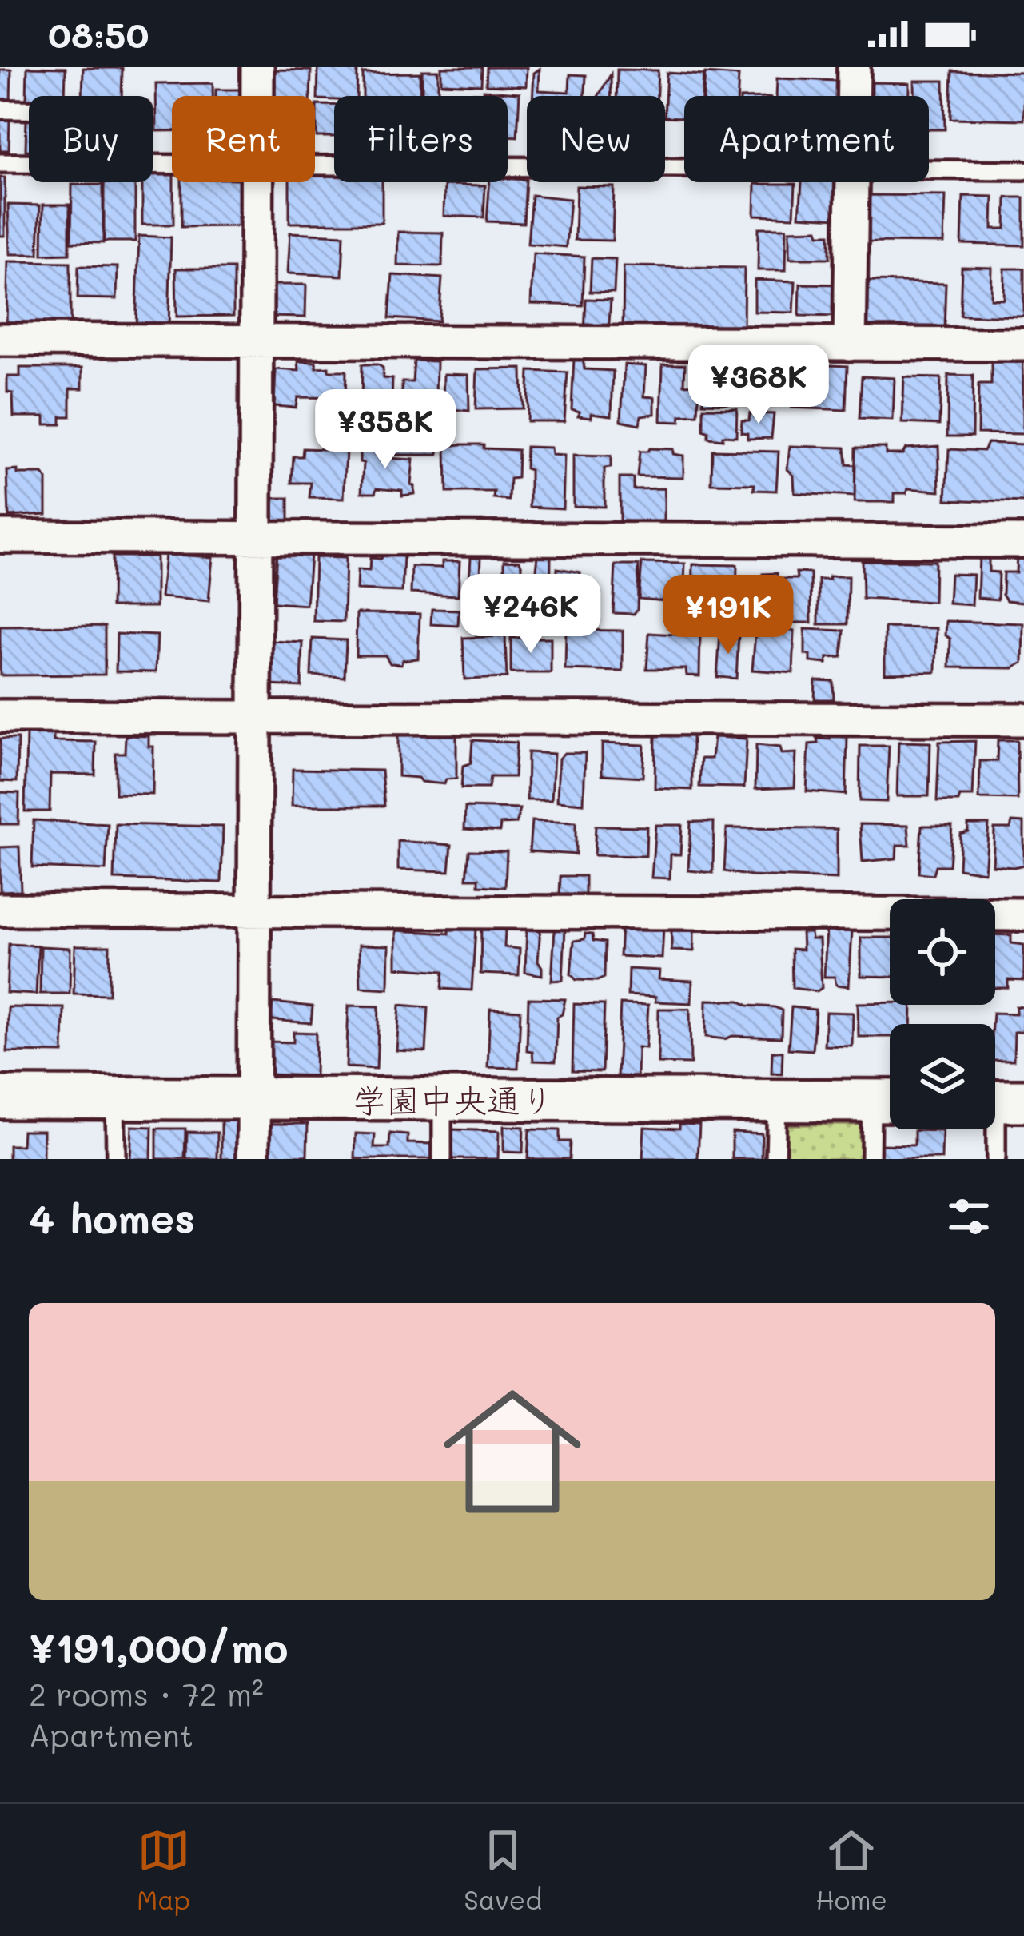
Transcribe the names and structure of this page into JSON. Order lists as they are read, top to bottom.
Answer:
{
  "streets": {
    "street": ["学園中央通り"]
  },
  "page": {
    "status": "08:50",
    "chip": [
      "Buy",
      "Rent",
      "Filters",
      "New",
      "Apartment"
    ],
    "price": [
      "¥368K",
      "¥358K",
      "¥246K",
      "¥191K"
    ],
    "heading": "4 homes",
    "list": [
      {
        "name": "¥191,000/mo",
        "note": "2 rooms · 72 m² · Apartment"
      }
    ],
    "tabs": ["Map", "Saved", "Home"]
  }
}
